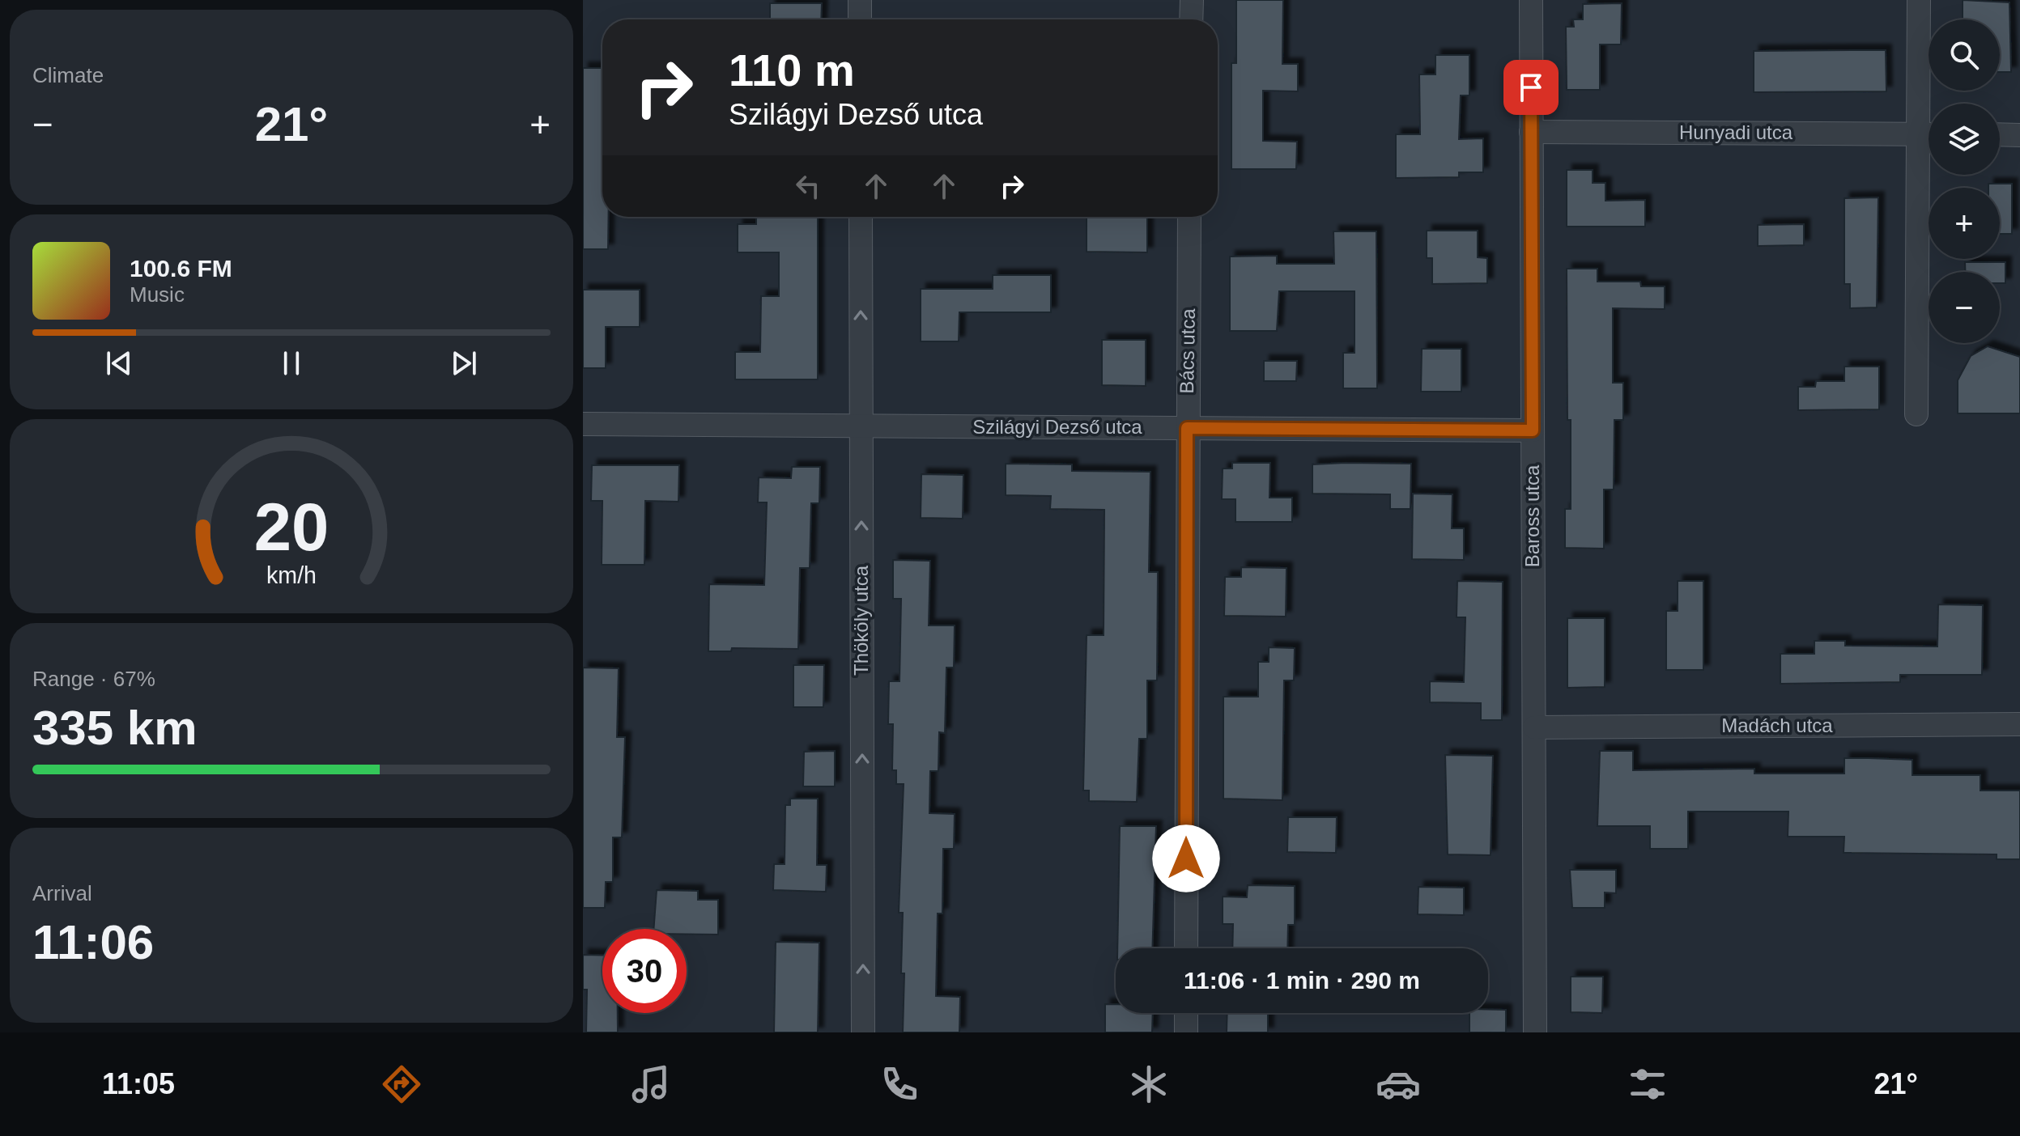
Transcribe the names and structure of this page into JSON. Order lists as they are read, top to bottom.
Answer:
{
  "streets": {
    "street": [
      "Hunyadi utca",
      "Bács utca",
      "Szilágyi Dezső utca",
      "Baross utca",
      "Thököly utca",
      "Madách utca"
    ]
  },
  "crossings": [
    ["Hunyadi utca", "Baross utca"],
    ["Bács utca", "Szilágyi Dezső utca"],
    ["Szilágyi Dezső utca", "Baross utca"],
    ["Szilágyi Dezső utca", "Thököly utca"],
    ["Baross utca", "Madách utca"]
  ],
  "one_way": ["Thököly utca"],
  "page": {
    "tile": [
      "Climate",
      ["Range · 67%", "335 km"],
      ["Arrival", "11:06"]
    ],
    "map_buttons": ["+", "−"],
    "turn": ["110 m", "Szilágyi Dezső utca"],
    "heat": ["−", "21°", "+"],
    "song": ["100.6 FM", "Music"],
    "limit": "30",
    "trip": "11:06 · 1 min · 290 m",
    "tabs": ["11:05", "21°"],
    "gauge": ["20", "km/h"]
  }
}
